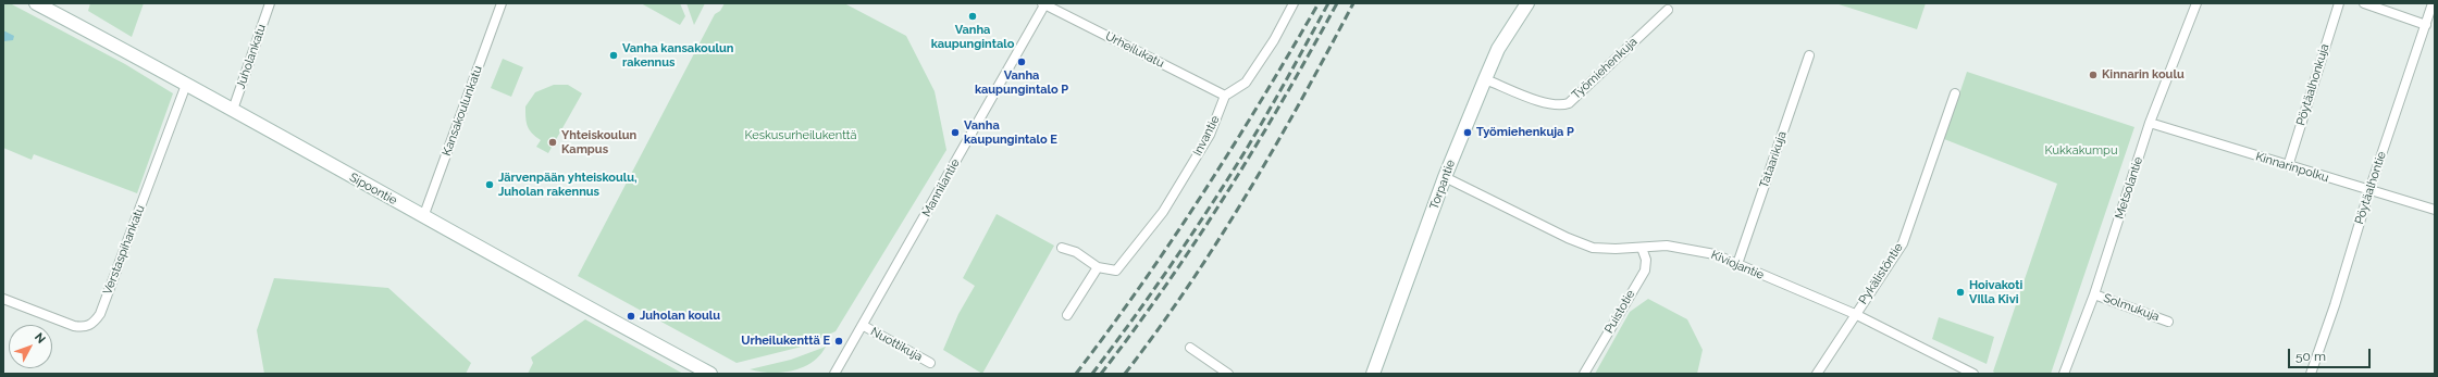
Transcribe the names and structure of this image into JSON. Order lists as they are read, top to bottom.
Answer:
{
  "streets": {
    "street": [
      "Urheilukatu",
      "Juholankatu",
      "Työmiehenkuja",
      "Pöytäalhonkuja",
      "Kansakoulunkatu",
      "Invantie",
      "Tataarikuja",
      "Kinnarinpolku",
      "Torpantie",
      "Mannilantie",
      "Metsolantie",
      "Pöytäalhontie",
      "Sipoontie",
      "Verstaspihankatu",
      "Kiviojantie",
      "Pykälistöntie",
      "Solmukuja",
      "Puistotie",
      "Nuottikuja"
    ]
  },
  "crossings": [
    ["Urheilukatu", "Invantie"],
    ["Urheilukatu", "Mannilantie"],
    ["Juholankatu", "Sipoontie"],
    ["Työmiehenkuja", "Torpantie"],
    ["Pöytäalhonkuja", "Kinnarinpolku"],
    ["Kansakoulunkatu", "Sipoontie"],
    ["Tataarikuja", "Kiviojantie"],
    ["Kinnarinpolku", "Metsolantie"],
    ["Kinnarinpolku", "Pöytäalhontie"],
    ["Torpantie", "Kiviojantie"],
    ["Mannilantie", "Nuottikuja"],
    ["Metsolantie", "Solmukuja"],
    ["Sipoontie", "Verstaspihankatu"],
    ["Kiviojantie", "Pykälistöntie"],
    ["Kiviojantie", "Puistotie"]
  ],
  "parks": ["Keskusurheilukenttä", "Kukkakumpu"],
  "places": [
    "Vanha kaupungintalo",
    "Vanha kansakoulun rakennus",
    "Vanha kaupungintalo P",
    "Kinnarin koulu",
    "Vanha kaupungintalo E",
    "Työmiehenkuja P",
    "Yhteiskoulun Kampus",
    "Järvenpään yhteiskoulu, Juholan rakennus",
    "Hoivakoti VIlla Kivi",
    "Juholan koulu",
    "Urheilukenttä E"
  ],
  "scale_bar": "50 m",
  "north": "top right"
}
